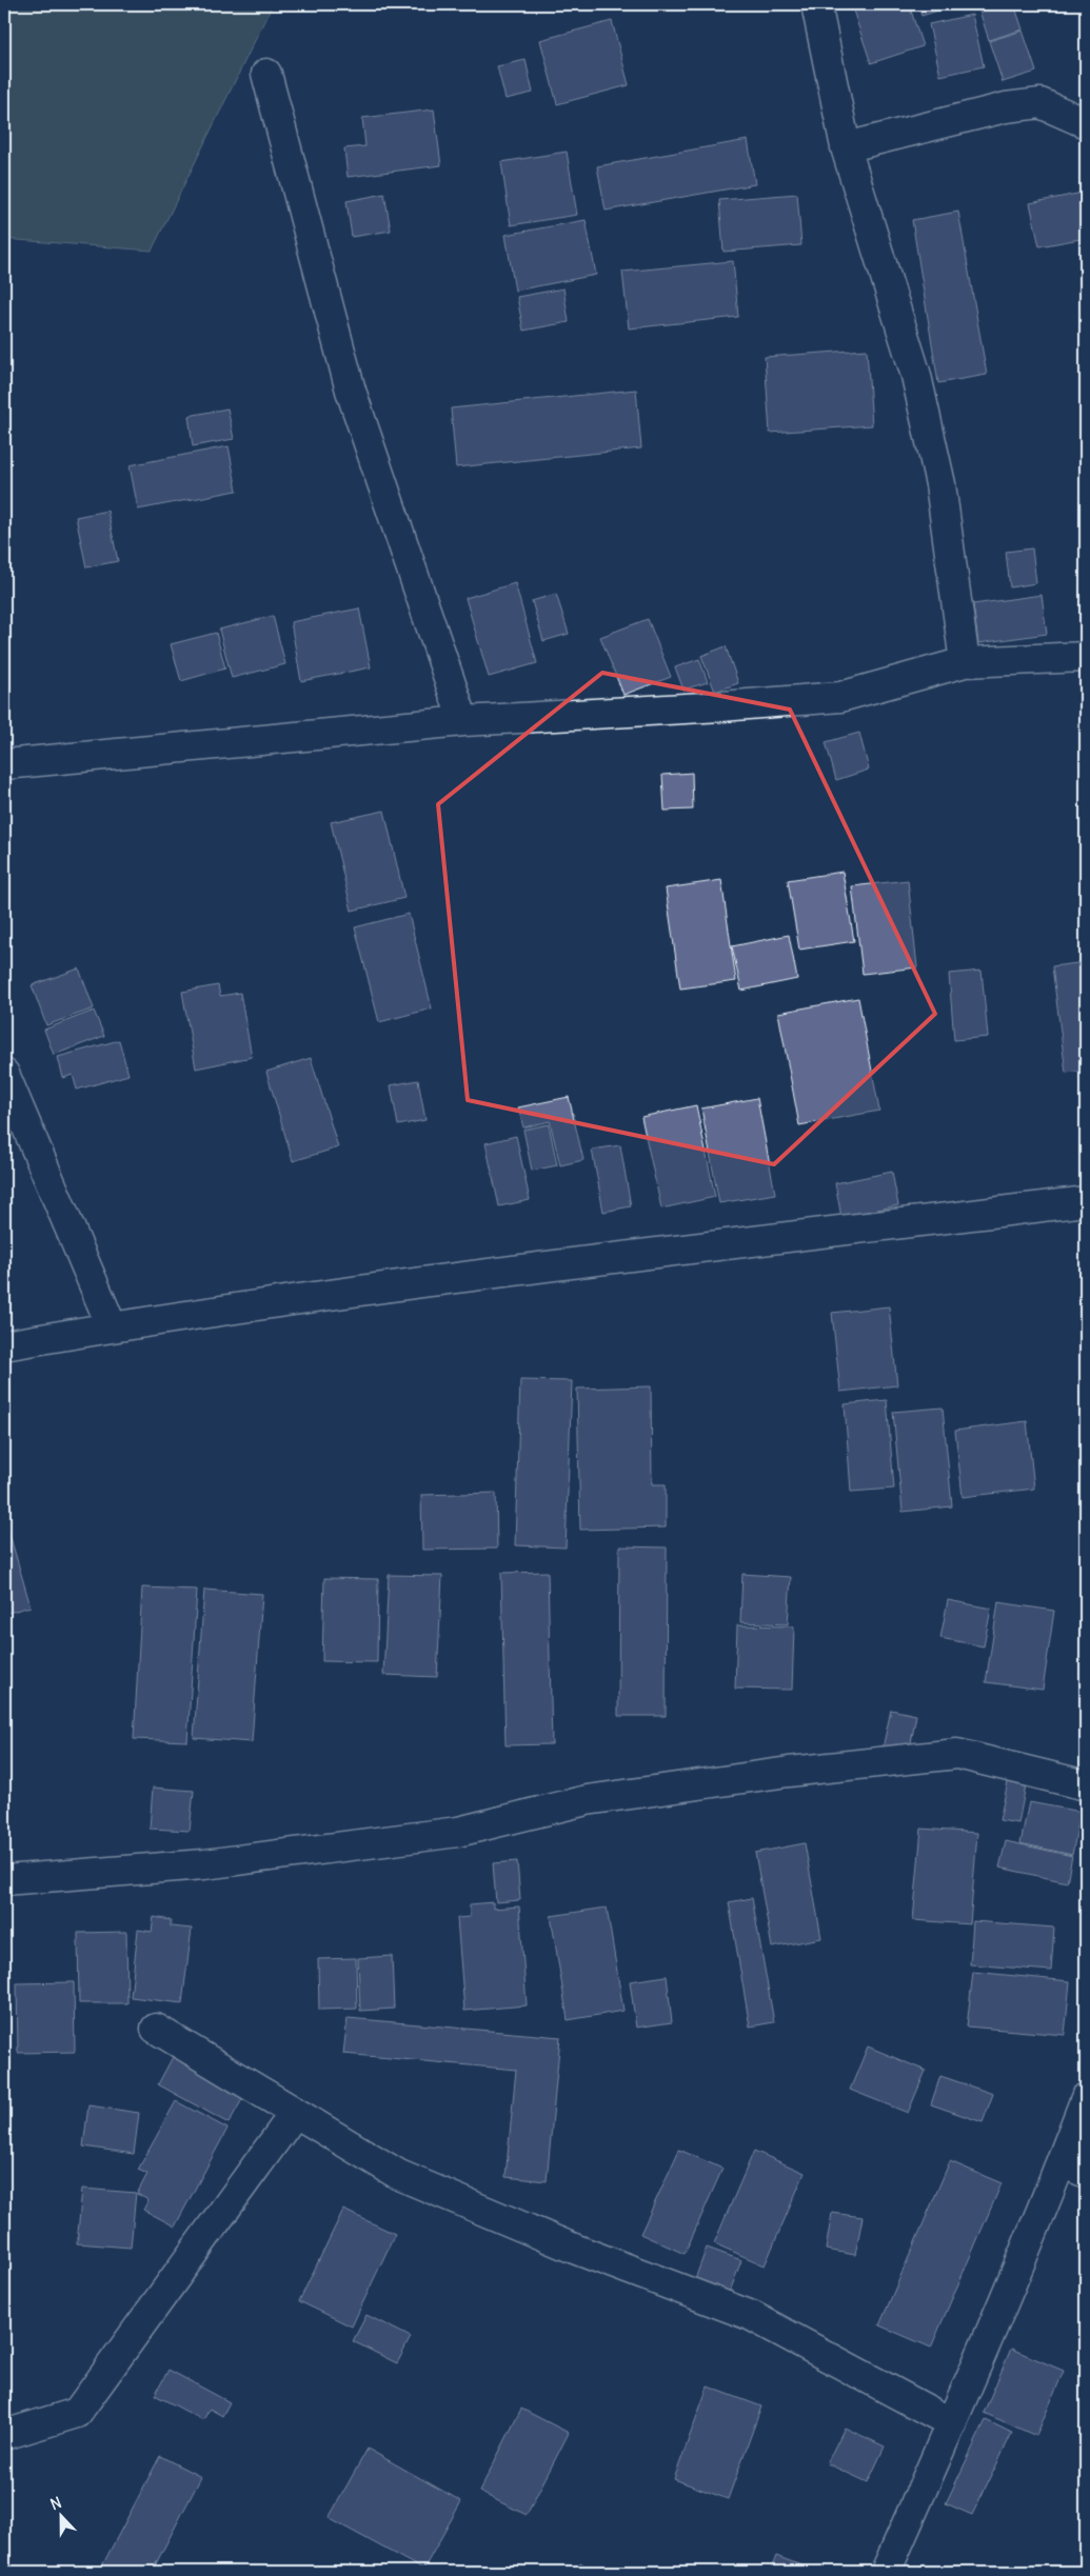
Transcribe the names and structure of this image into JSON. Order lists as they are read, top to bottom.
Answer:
{
  "north": "top"
}
